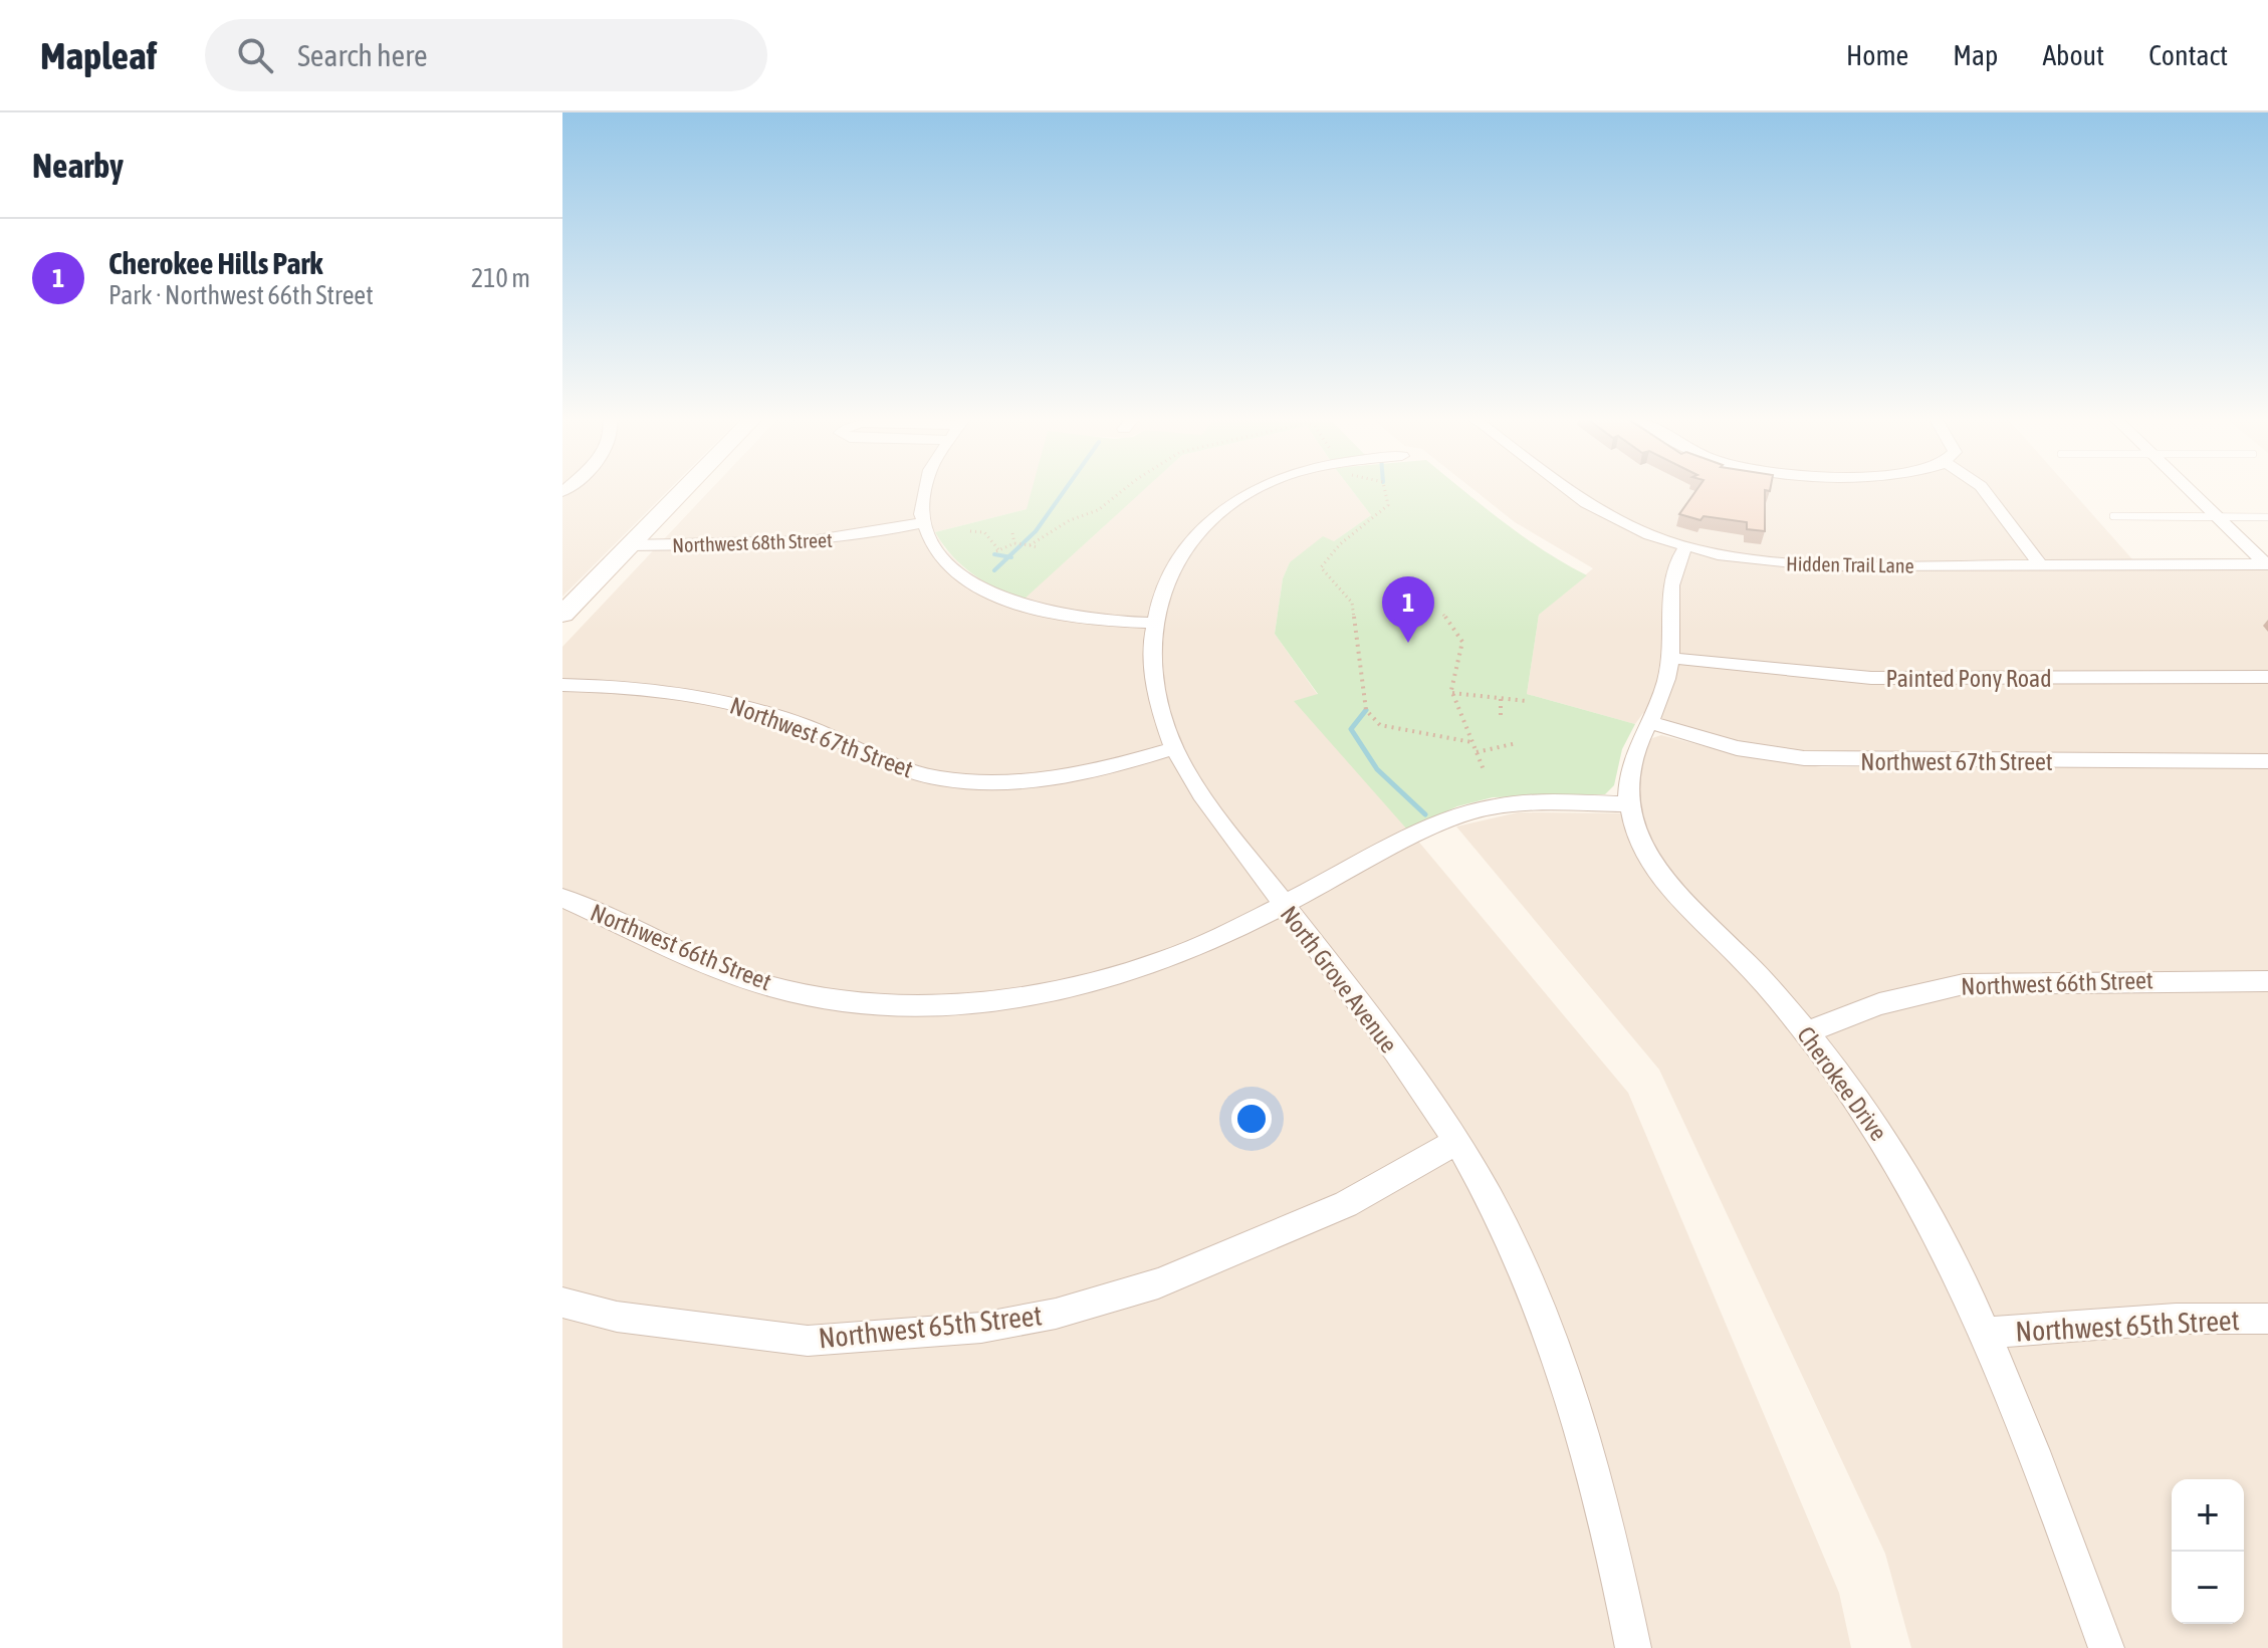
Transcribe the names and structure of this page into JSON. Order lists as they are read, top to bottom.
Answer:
{
  "streets": {
    "street": [
      "Northwest 68th Street",
      "Hidden Trail Lane",
      "Painted Pony Road",
      "Northwest 67th Street",
      "Northwest 66th Street",
      "North Grove Avenue",
      "Cherokee Drive",
      "Northwest 65th Street"
    ]
  },
  "crossings": [
    ["Hidden Trail Lane", "Cherokee Drive"],
    ["Painted Pony Road", "Cherokee Drive"],
    ["Northwest 67th Street", "North Grove Avenue"],
    ["Northwest 67th Street", "Cherokee Drive"],
    ["Northwest 66th Street", "North Grove Avenue"],
    ["Northwest 66th Street", "Cherokee Drive"],
    ["North Grove Avenue", "Northwest 65th Street"],
    ["Cherokee Drive", "Northwest 65th Street"]
  ],
  "page": {
    "header": "Mapleaf",
    "search": "Search here",
    "nav": [
      "Home",
      "Map",
      "About",
      "Contact"
    ],
    "heading": "Nearby",
    "list": [
      {
        "mark": "1",
        "name": "Cherokee Hills Park",
        "note": "Park · Northwest 66th Street",
        "value": "210 m"
      }
    ],
    "pins": "1",
    "map_buttons": ["+", "−"]
  }
}
